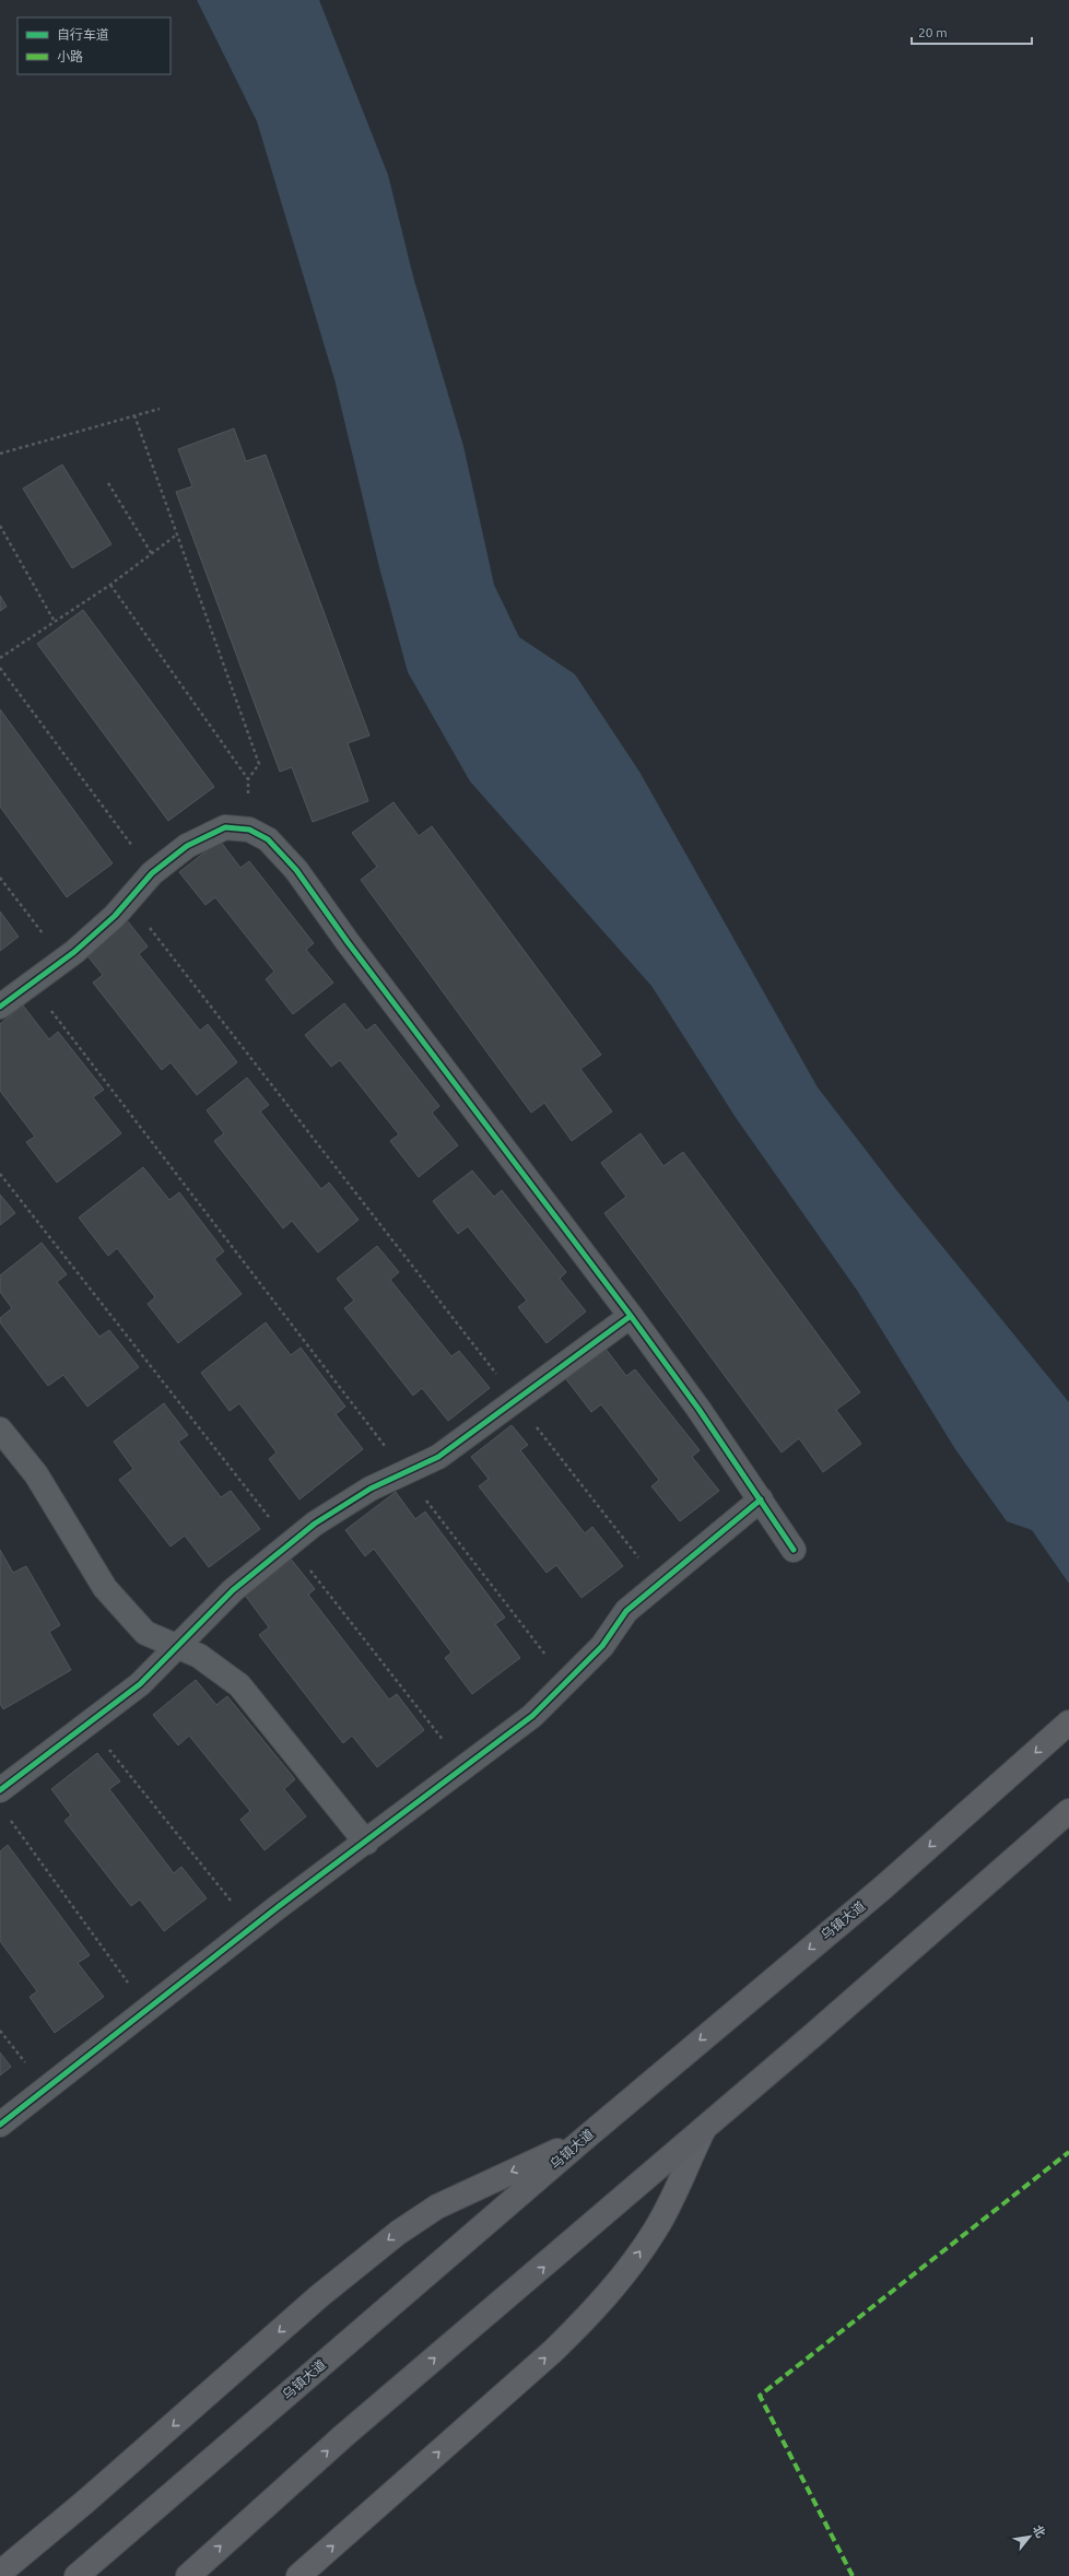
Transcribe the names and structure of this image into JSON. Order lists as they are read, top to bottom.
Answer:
{
  "streets": {
    "main road": ["乌镇大道"]
  },
  "legend": ["自行车道", "小路"],
  "scale_bar": "20 m",
  "north": "top right"
}
